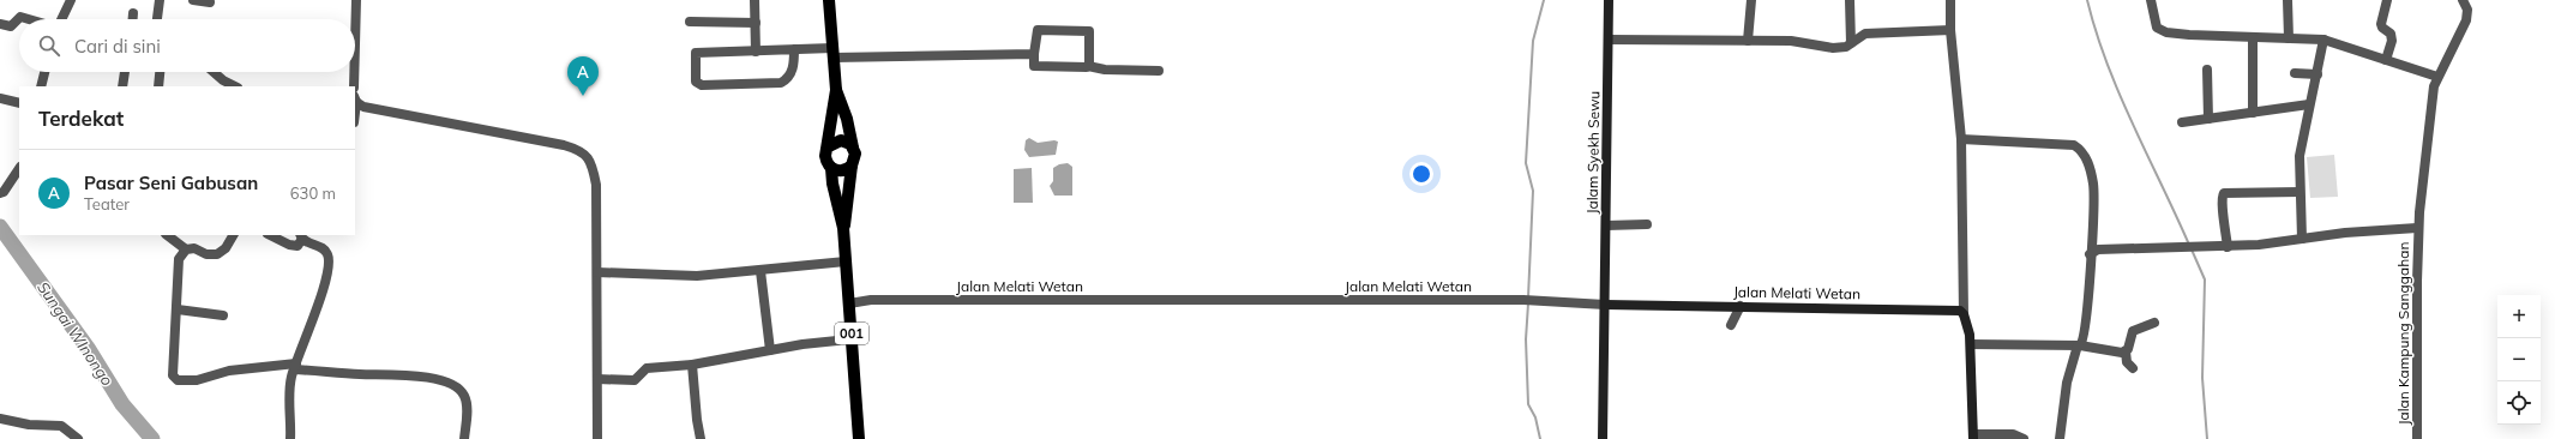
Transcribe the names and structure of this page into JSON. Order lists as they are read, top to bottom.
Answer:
{
  "streets": {
    "main road": ["001"],
    "street": ["Jalam Syekh Sewu", "Jalan Melati Wetan", "Jalan Kampung Sanggahan"]
  },
  "crossings": [
    ["Jalam Syekh Sewu", "Jalan Melati Wetan"],
    ["Jalan Melati Wetan", "001"]
  ],
  "water": ["Sungai WInongo"],
  "page": {
    "search": "Cari di sini",
    "pins": "A",
    "heading": "Terdekat",
    "list": [
      {
        "mark": "A",
        "name": "Pasar Seni Gabusan",
        "note": "Teater",
        "value": "630 m"
      }
    ],
    "map_buttons": ["+", "−"]
  }
}
